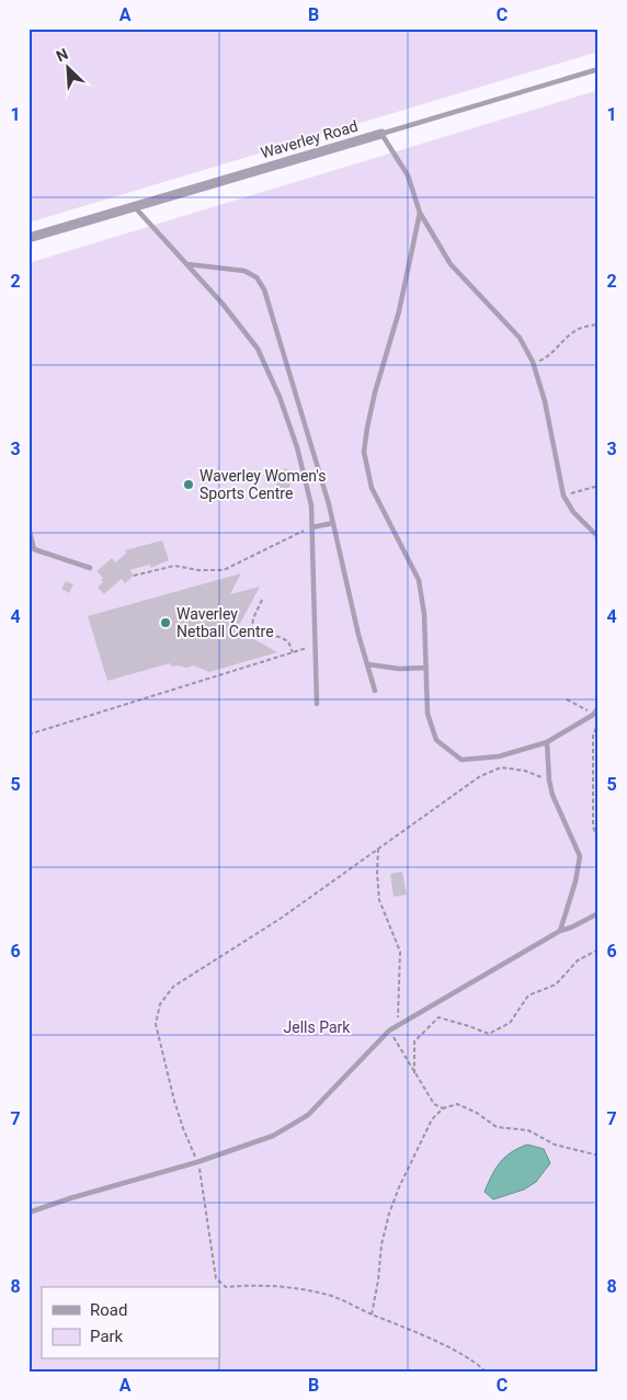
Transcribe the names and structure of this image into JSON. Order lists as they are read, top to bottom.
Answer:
{
  "streets": {
    "street": ["Waverley Road"]
  },
  "parks": ["Jells Park"],
  "places": ["Waverley Women's Sports Centre", "Waverley Netball Centre"],
  "legend": ["Road", "Park"],
  "north": "top left",
  "grid": {
    "columns": ["A", "B", "C"],
    "rows": [
      "1",
      "2",
      "3",
      "4",
      "5",
      "6",
      "7",
      "8"
    ]
  }
}
